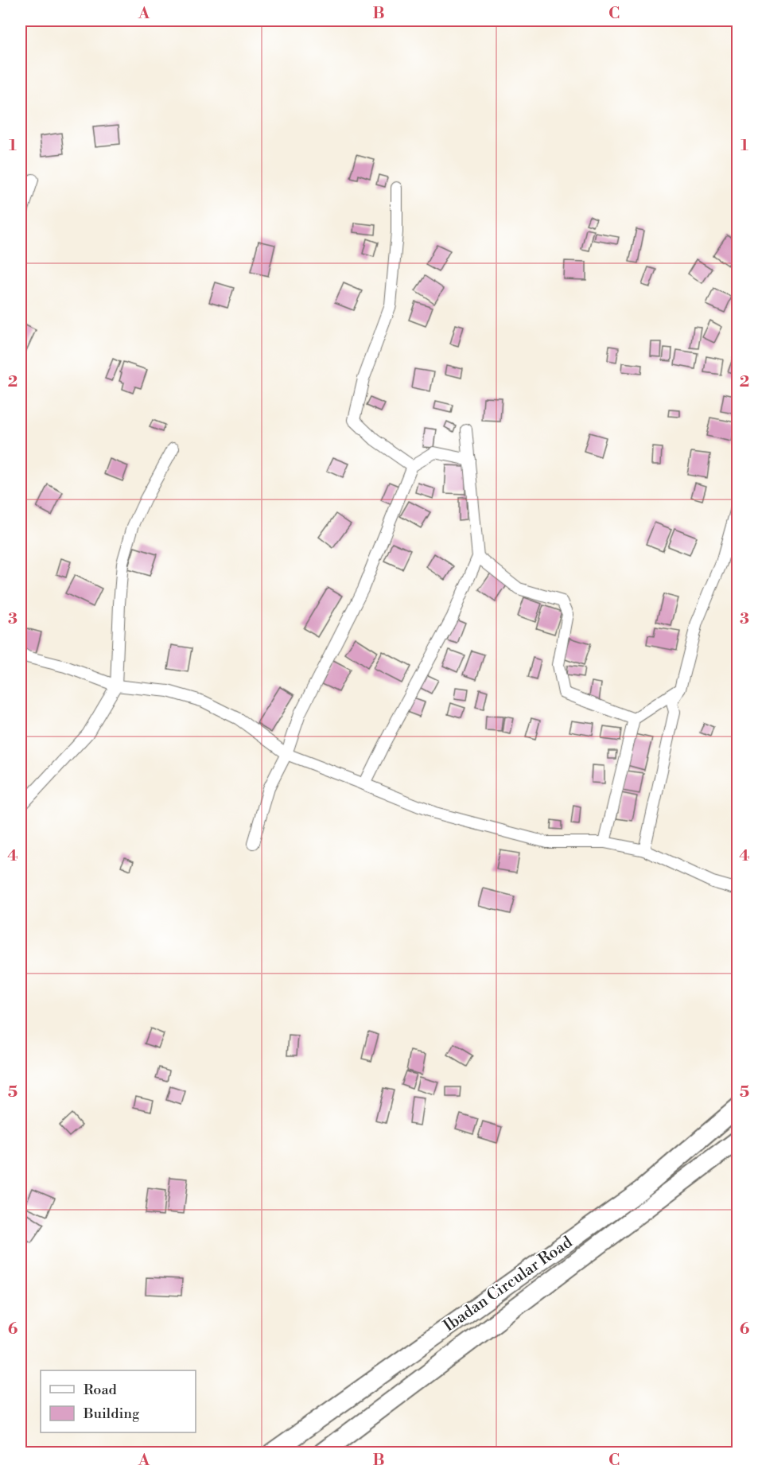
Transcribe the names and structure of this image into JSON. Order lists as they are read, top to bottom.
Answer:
{
  "streets": {
    "highway": ["Ibadan Circular Road"]
  },
  "legend": ["Road", "Building"],
  "grid": {
    "columns": ["A", "B", "C"],
    "rows": [
      "1",
      "2",
      "3",
      "4",
      "5",
      "6"
    ]
  }
}
